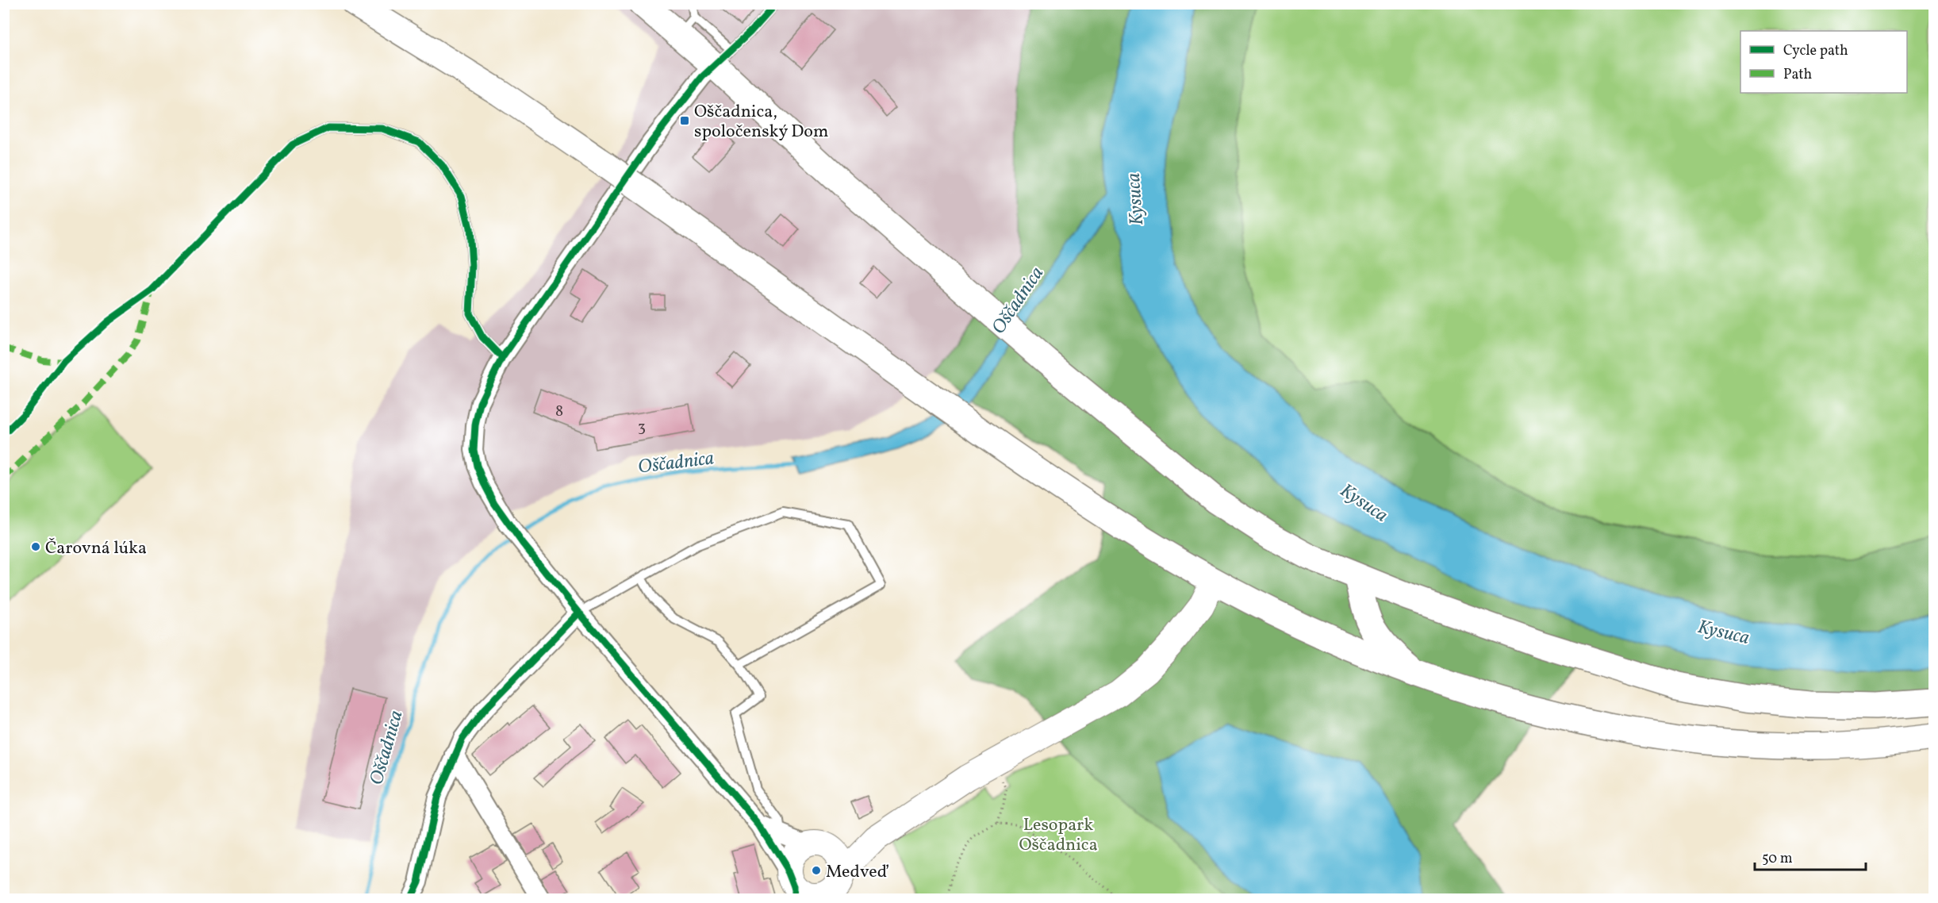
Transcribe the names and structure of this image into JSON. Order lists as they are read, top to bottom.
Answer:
{
  "water": ["Kysuca", "Oščadnica"],
  "parks": ["Lesopark Oščadnica"],
  "places": {
    "transit": ["Oščadnica, spoločenský Dom"],
    "other": ["Čarovná lúka", "Medveď"]
  },
  "house_numbers": ["8", "3"],
  "legend": ["Cycle path", "Path"],
  "scale_bar": "50 m"
}
